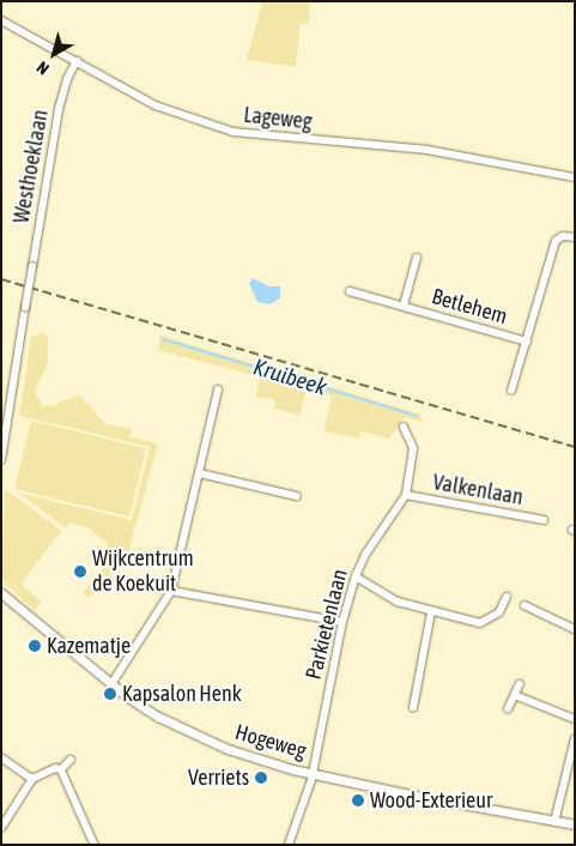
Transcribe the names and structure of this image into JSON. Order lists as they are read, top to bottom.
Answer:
{
  "streets": {
    "street": [
      "Lageweg",
      "Westhoeklaan",
      "Betlehem",
      "Valkenlaan",
      "Parkietenlaan",
      "Hogeweg"
    ]
  },
  "crossings": [
    ["Lageweg", "Westhoeklaan"],
    ["Valkenlaan", "Parkietenlaan"],
    ["Parkietenlaan", "Hogeweg"]
  ],
  "water": ["Kruibeek"],
  "places": [
    "Wijkcentrum de Koekuit",
    "Kazematje",
    "Kapsalon Henk",
    "Verriets",
    "Wood-Exterieur"
  ],
  "north": "bottom left"
}
